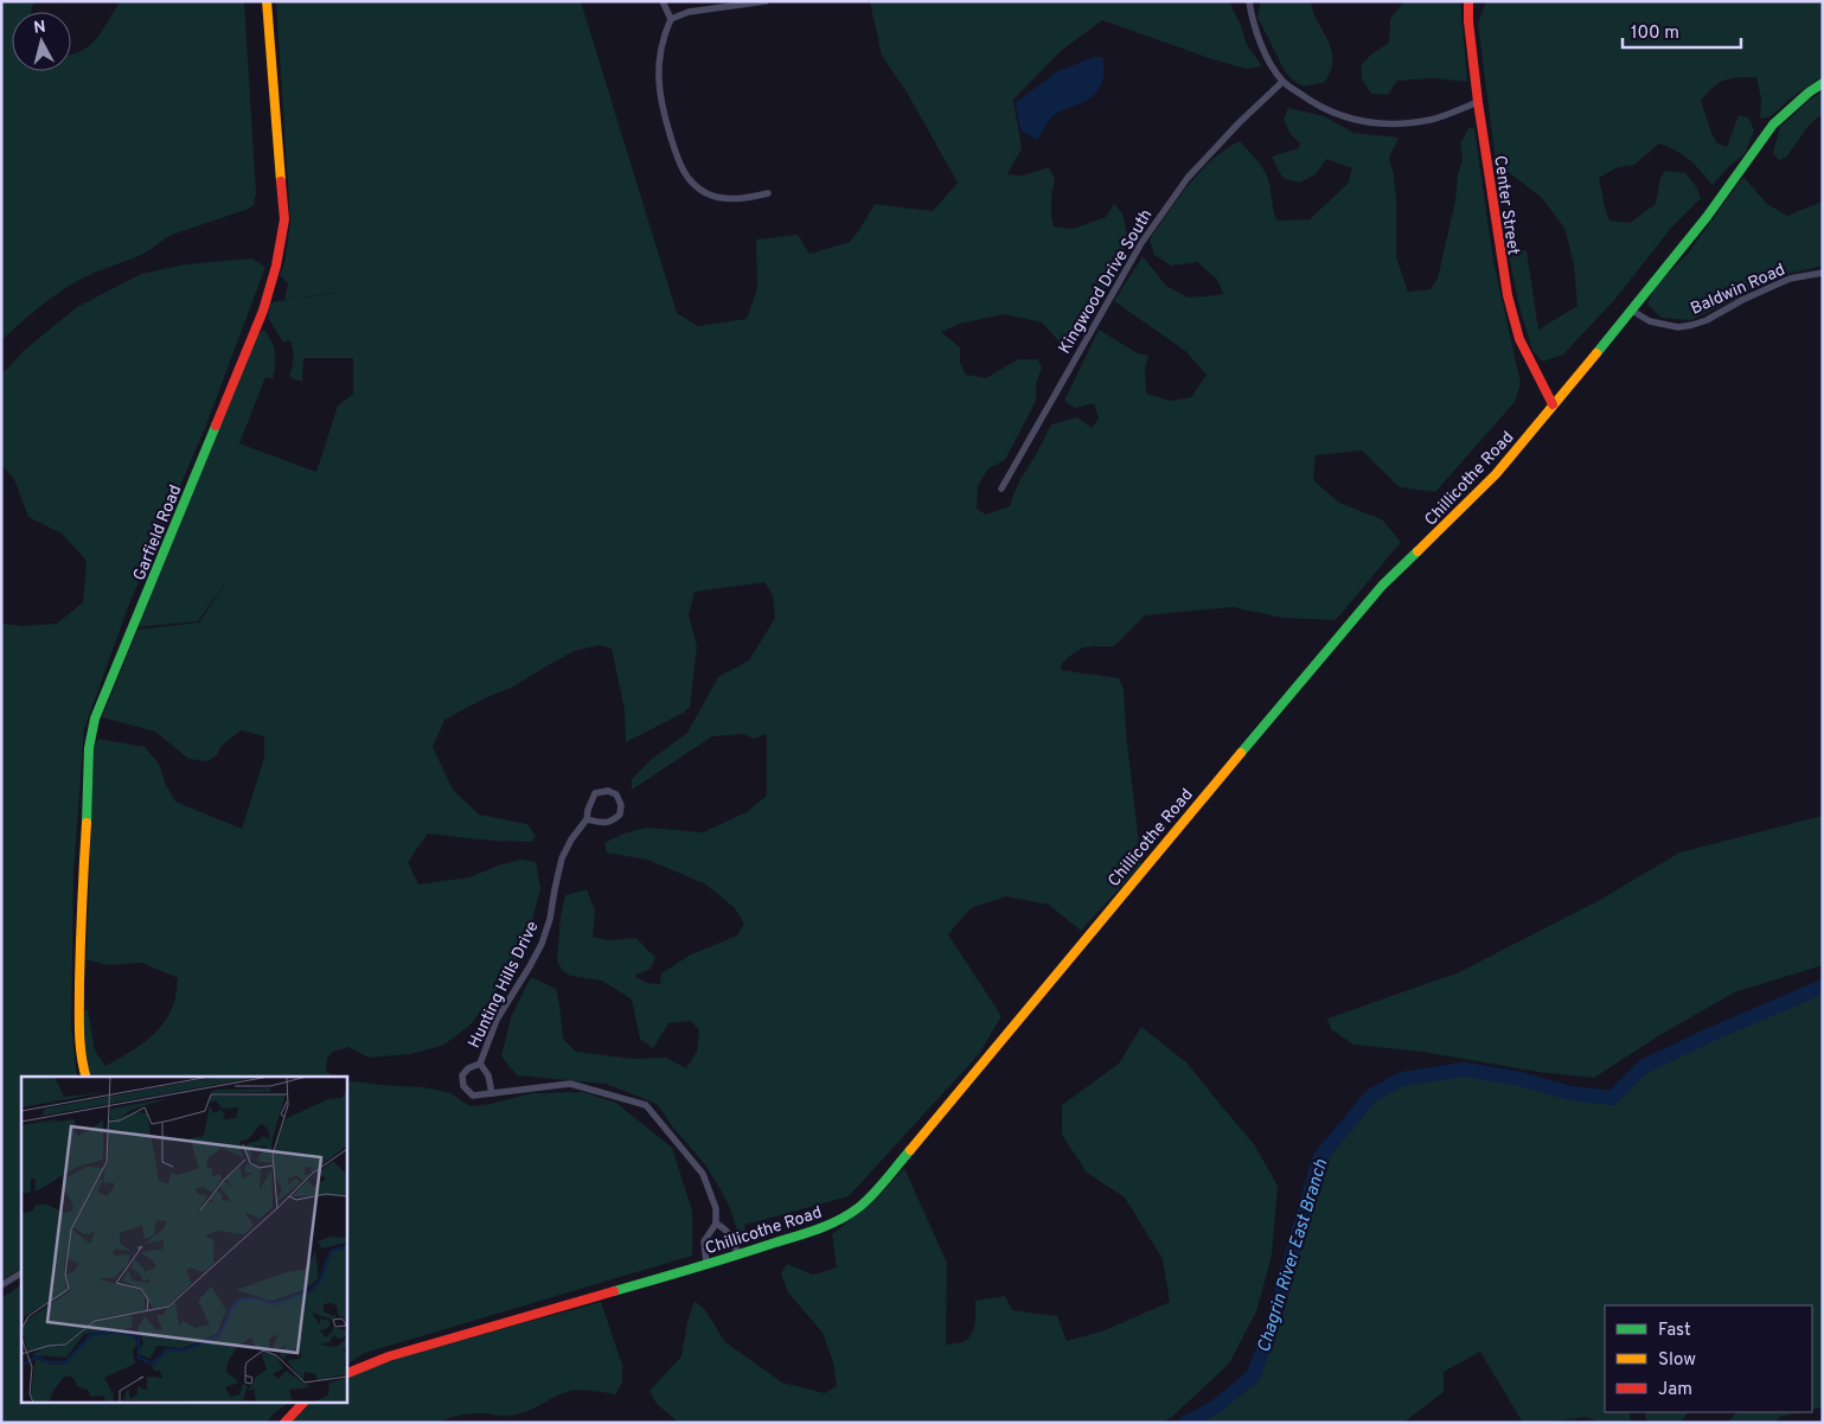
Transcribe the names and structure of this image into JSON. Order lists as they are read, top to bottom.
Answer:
{
  "streets": {
    "main road": ["Center Street", "Chillicothe Road", "Garfield Road"],
    "street": ["Kingwood Drive South", "Baldwin Road", "Hunting Hills Drive"]
  },
  "crossings": [
    ["Center Street", "Chillicothe Road"],
    ["Baldwin Road", "Chillicothe Road"]
  ],
  "water": ["Chagrin River East Branch"],
  "legend": ["Fast", "Slow", "Jam"],
  "scale_bar": "100 m",
  "north": "top"
}
